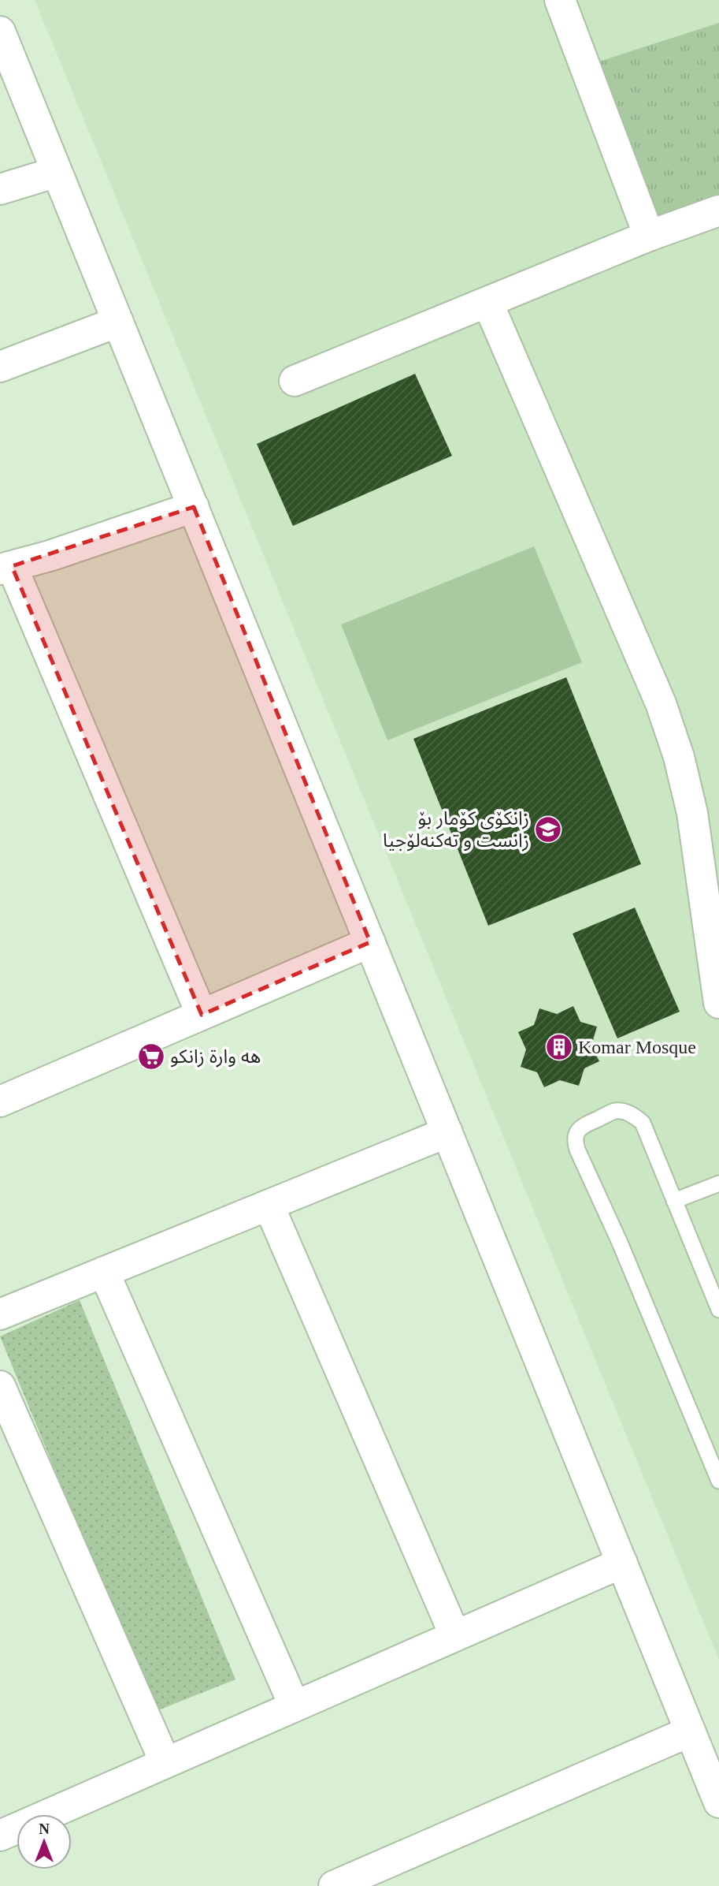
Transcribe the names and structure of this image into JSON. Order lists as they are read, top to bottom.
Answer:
{
  "places": {
    "school or university": ["زانکۆی کۆمار بۆ زانست و تەکنەلۆجیا"],
    "building": ["Komar Mosque"],
    "supermarket": ["هه وارة زانكو"]
  },
  "north": "top"
}
